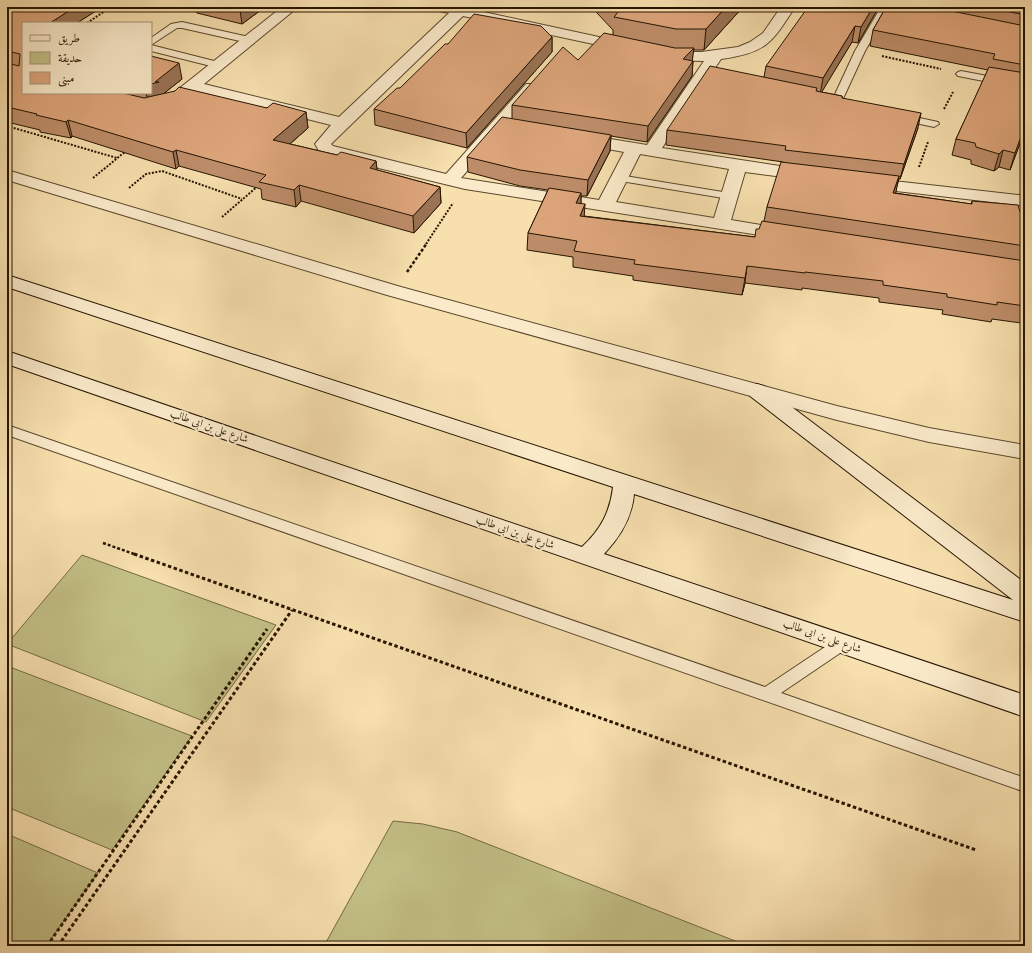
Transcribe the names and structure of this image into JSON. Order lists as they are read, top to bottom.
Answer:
{
  "streets": {
    "street": ["شارع على بن ابى طالب"]
  },
  "legend": ["طريق", "حديقة", "مبنى"]
}
